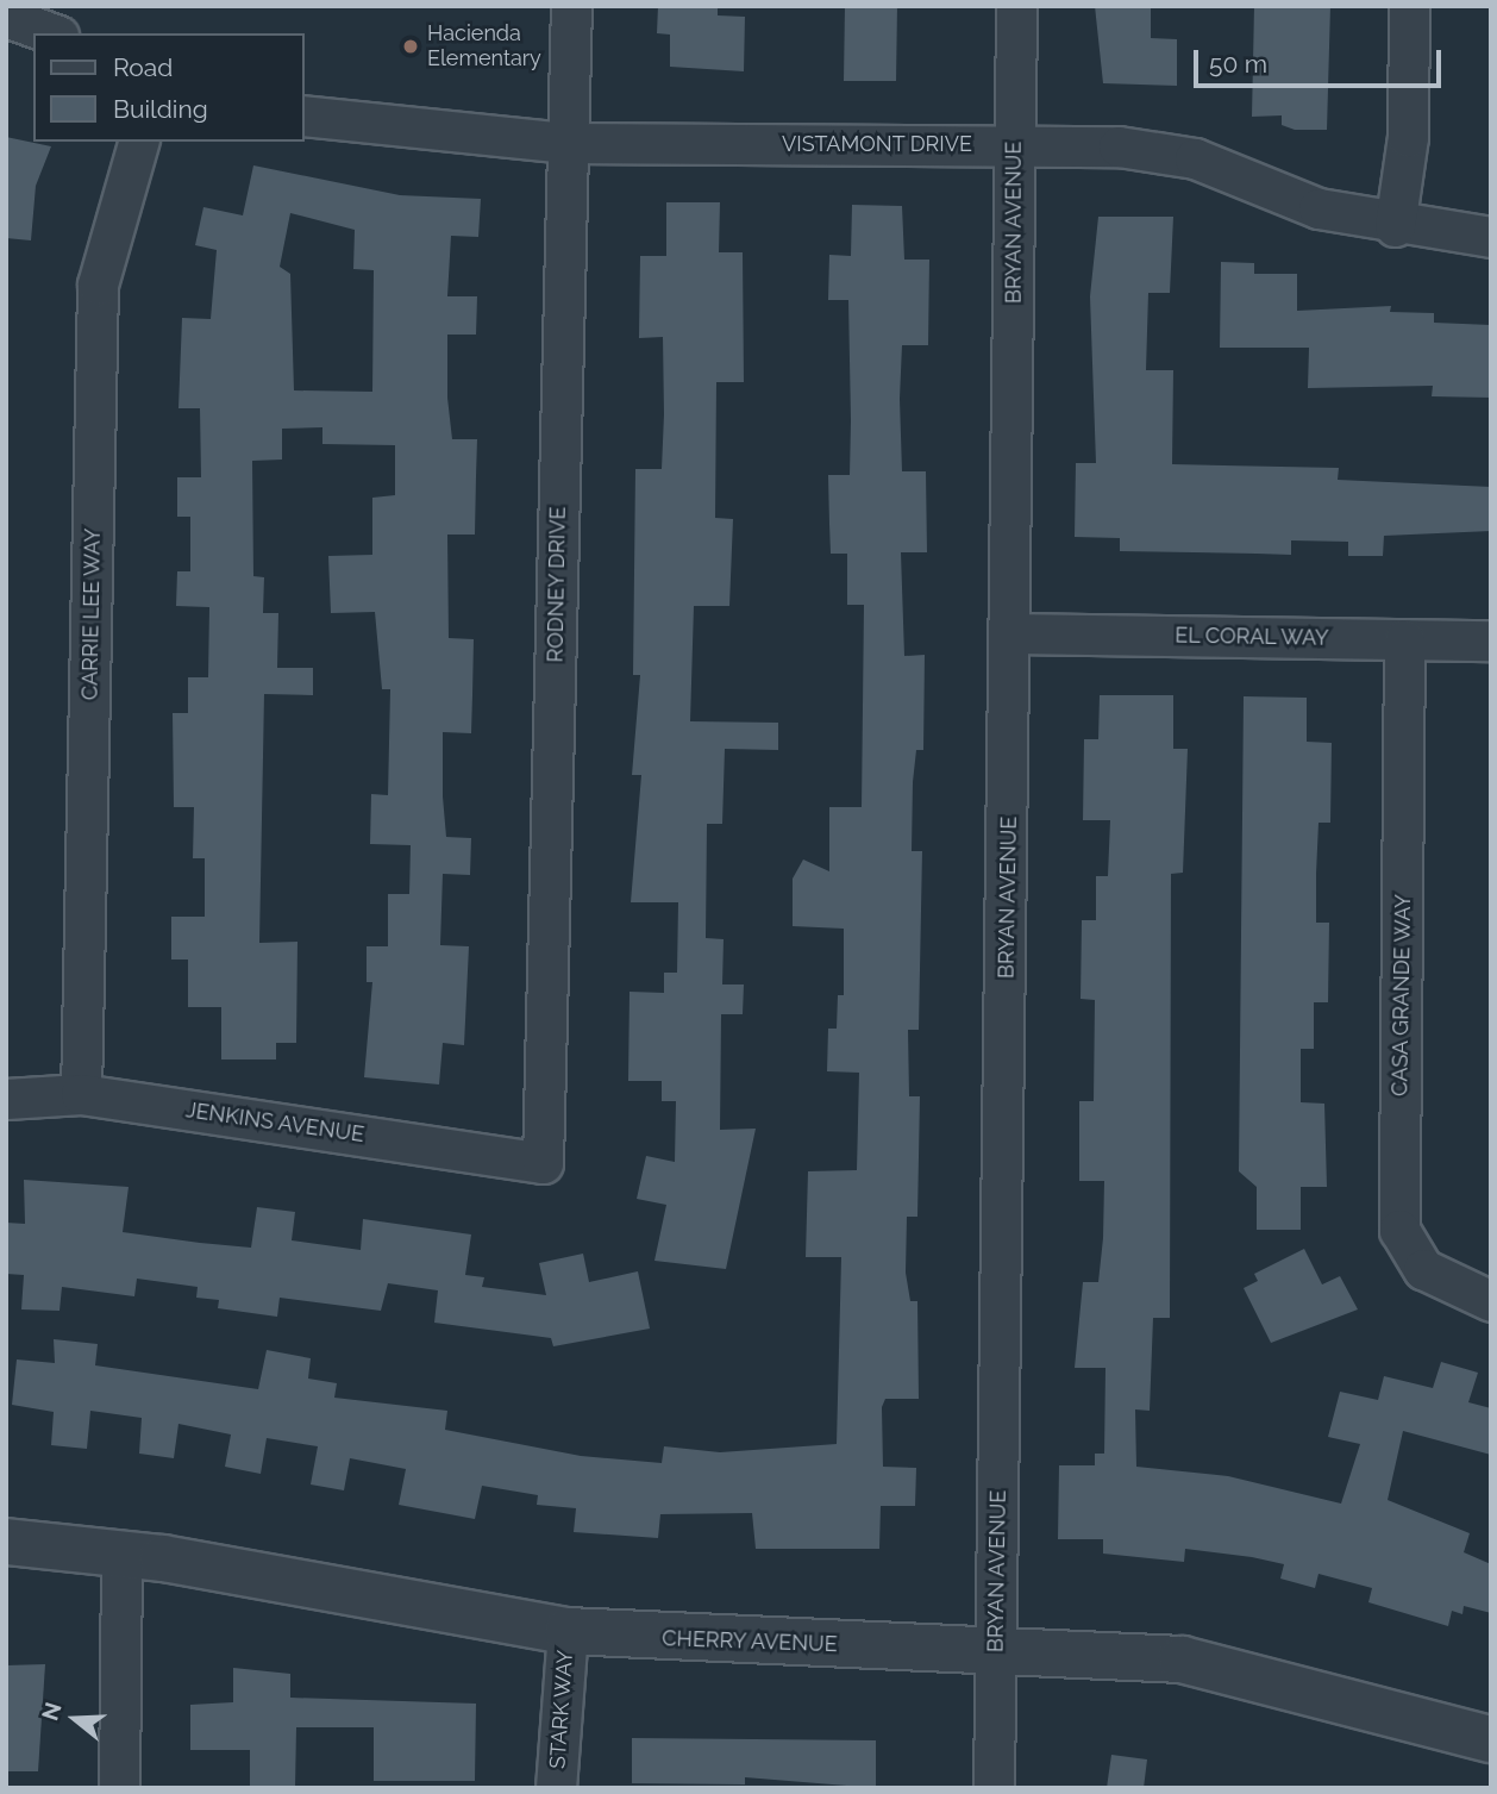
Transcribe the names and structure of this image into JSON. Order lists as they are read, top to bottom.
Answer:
{
  "streets": {
    "street": [
      "VISTAMONT DRIVE",
      "BRYAN AVENUE",
      "RODNEY DRIVE",
      "CARRIE LEE WAY",
      "EL CORAL WAY",
      "CASA GRANDE WAY",
      "JENKINS AVENUE",
      "CHERRY AVENUE",
      "STARK WAY"
    ]
  },
  "crossings": [
    ["VISTAMONT DRIVE", "BRYAN AVENUE"],
    ["VISTAMONT DRIVE", "RODNEY DRIVE"],
    ["BRYAN AVENUE", "EL CORAL WAY"],
    ["BRYAN AVENUE", "CHERRY AVENUE"],
    ["RODNEY DRIVE", "JENKINS AVENUE"],
    ["CARRIE LEE WAY", "JENKINS AVENUE"],
    ["EL CORAL WAY", "CASA GRANDE WAY"],
    ["CHERRY AVENUE", "STARK WAY"]
  ],
  "places": ["Hacienda Elementary"],
  "legend": ["Road", "Building"],
  "scale_bar": "50 m",
  "north": "left"
}
